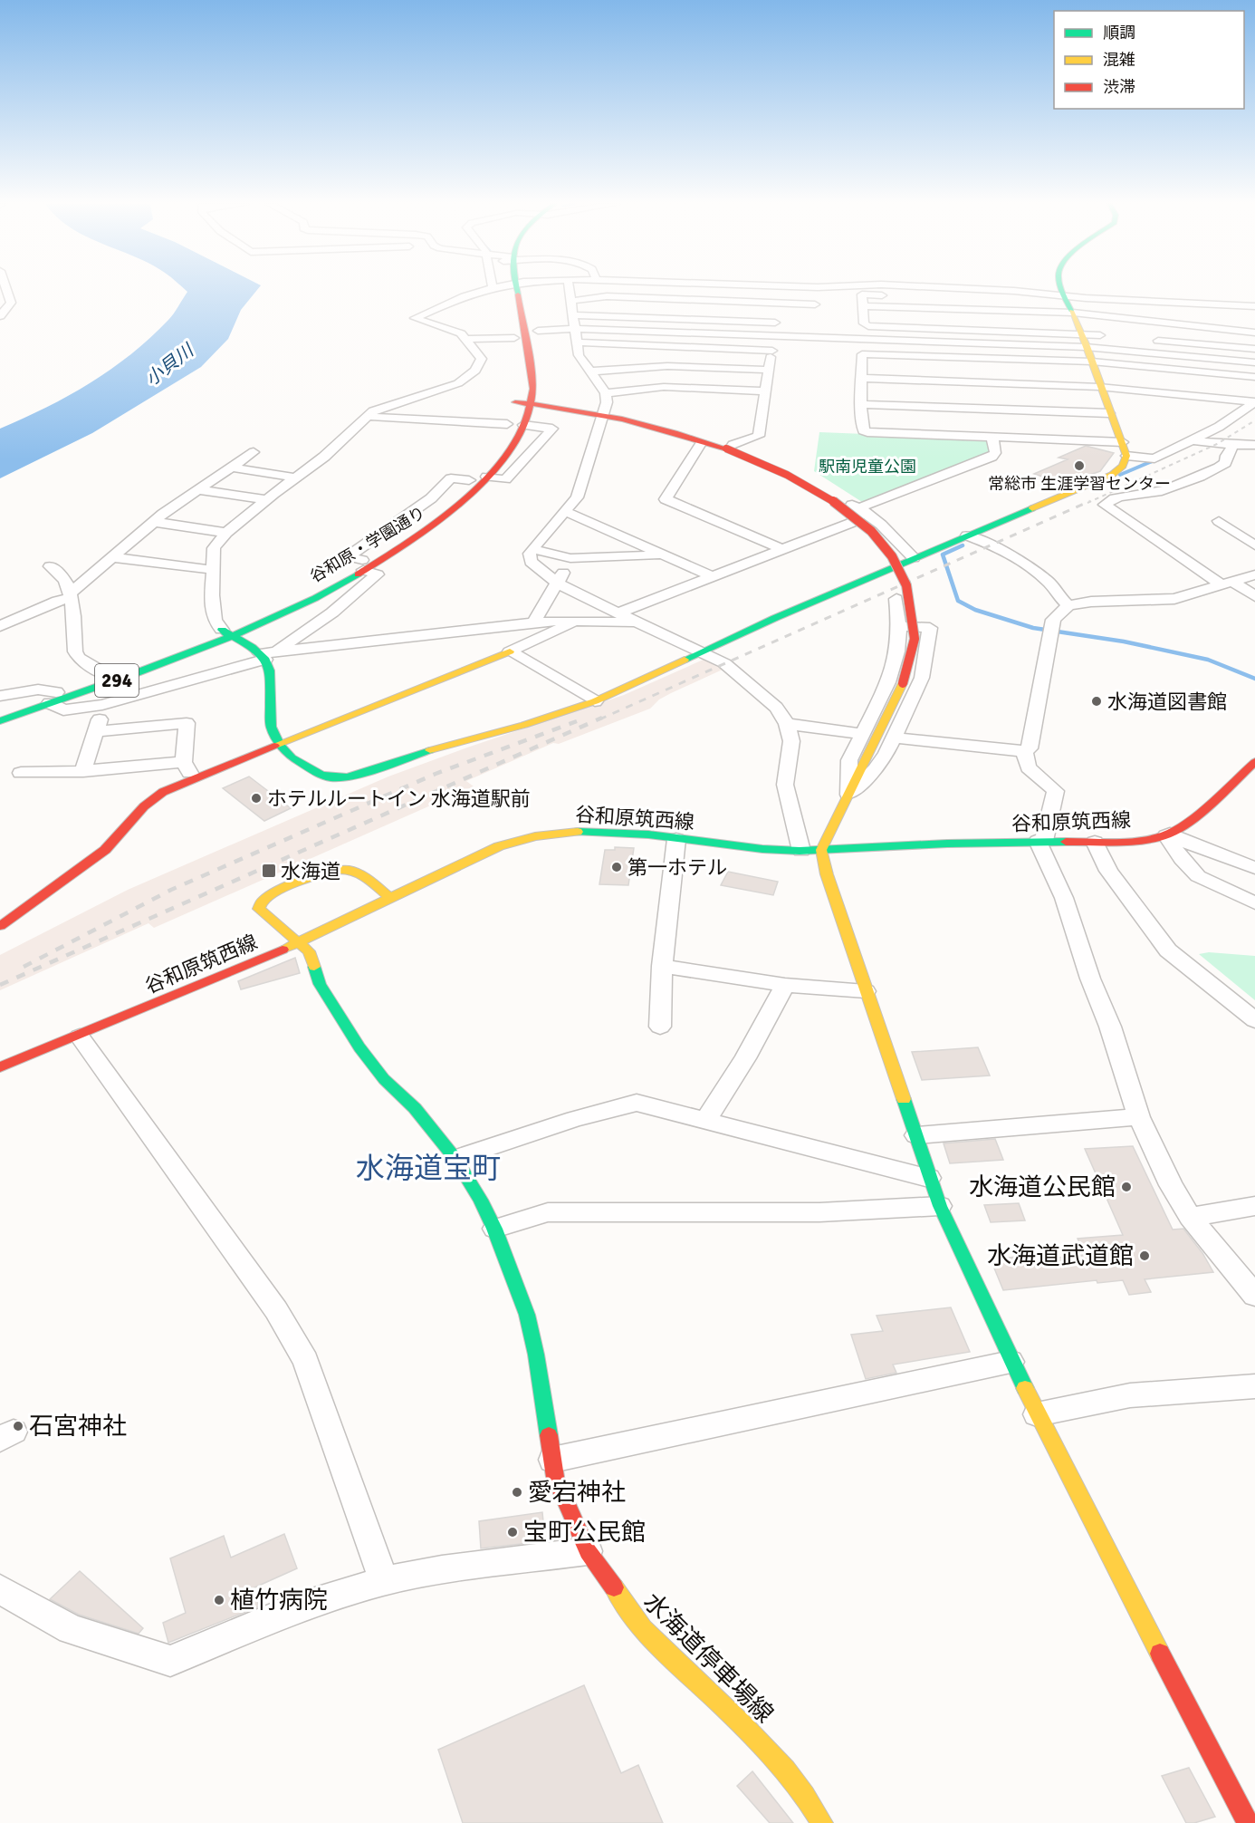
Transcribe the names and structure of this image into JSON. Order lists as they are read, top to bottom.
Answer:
{
  "streets": {
    "main road": [
      "谷和原・学園通り",
      "294",
      "谷和原筑西線",
      "水海道停車場線"
    ]
  },
  "crossings": [
    ["谷和原筑西線", "水海道停車場線"]
  ],
  "districts": ["水海道宝町"],
  "water": ["小貝川"],
  "parks": ["駅南児童公園"],
  "places": {
    "other": [
      "常総市 生涯学習センター",
      "水海道図書館",
      "ホテルルートイン 水海道駅前",
      "第一ホテル",
      "水海道公民館",
      "水海道武道館",
      "石宮神社",
      "愛宕神社",
      "宝町公民館",
      "植竹病院"
    ],
    "transit": ["水海道"]
  },
  "legend": ["順調", "混雑", "渋滞"]
}
